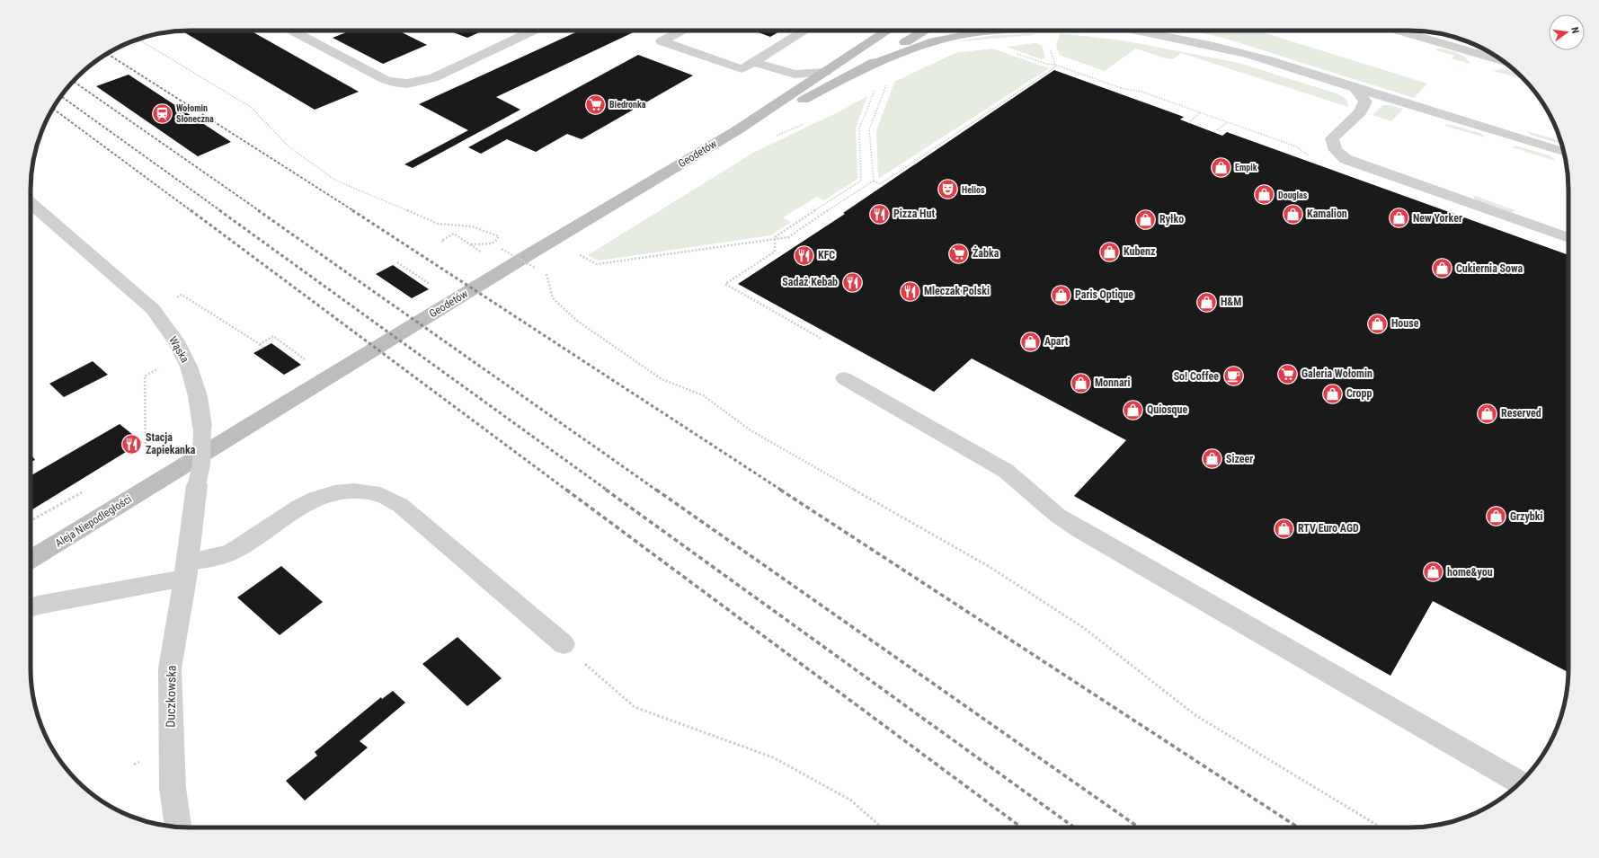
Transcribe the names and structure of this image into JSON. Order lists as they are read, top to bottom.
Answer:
{
  "streets": {
    "main road": ["Geodetów", "Aleja Niepodległości"],
    "street": ["Wąska", "Duczkowska"]
  },
  "crossings": [
    ["Geodetów", "Aleja Niepodległości"],
    ["Wąska", "Duczkowska"]
  ],
  "places": {
    "supermarket": ["Biedronka", "Żabka", "Galeria Wołomin"],
    "station": ["Wołomin Słoneczna"],
    "shop": [
      "Empik",
      "Douglas",
      "Kamalion",
      "New Yorker",
      "Ryłko",
      "Kubenz",
      "Cukiernia Sowa",
      "Paris Optique",
      "H&M",
      "House",
      "Apart",
      "Monnari",
      "Cropp",
      "Quiosque",
      "Reserved",
      "Sizeer",
      "Grzybki",
      "RTV Euro AGD",
      "home&you"
    ],
    "theatre": ["Helios"],
    "restaurant": [
      "Pizza Hut",
      "KFC",
      "Sadaż Kebab",
      "Mleczak Polski",
      "Stacja Zapiekanka"
    ],
    "cafe": ["So! Coffee"]
  },
  "north": "right"
}
